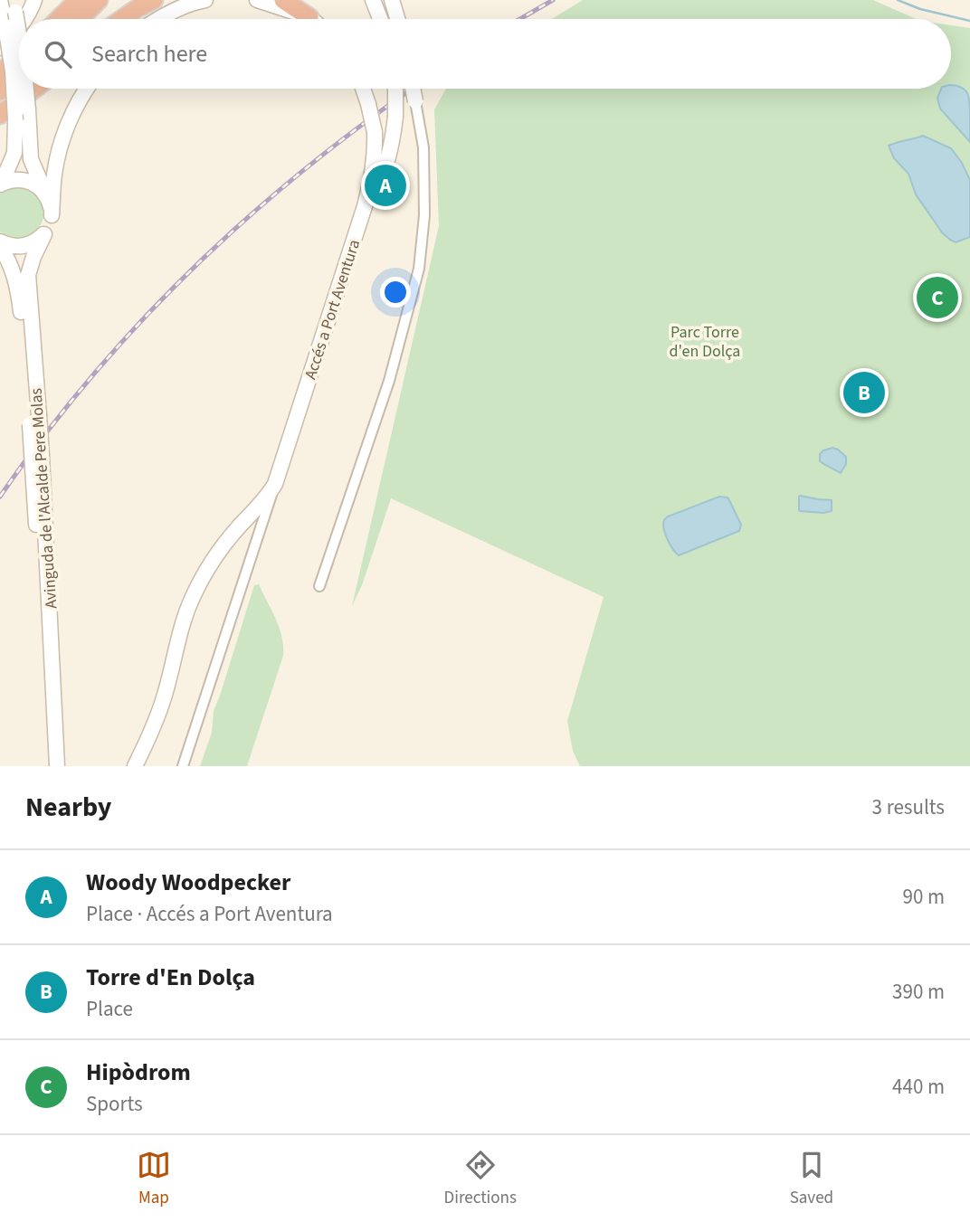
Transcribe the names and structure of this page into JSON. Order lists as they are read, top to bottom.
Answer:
{
  "streets": {
    "street": ["Accés a Port Aventura", "Avinguda de l'Alcalde Pere Molas"]
  },
  "parks": ["Parc Torre d'en Dolça"],
  "page": {
    "search": "Search here",
    "pins": ["A", "C", "B"],
    "heading": ["Nearby", "3 results"],
    "list": [
      {
        "mark": "A",
        "name": "Woody Woodpecker",
        "note": "Place · Accés a Port Aventura",
        "value": "90 m"
      },
      {
        "mark": "B",
        "name": "Torre d'En Dolça",
        "note": "Place",
        "value": "390 m"
      },
      {
        "mark": "C",
        "name": "Hipòdrom",
        "note": "Sports",
        "value": "440 m"
      }
    ],
    "nav": ["Map", "Directions", "Saved"]
  }
}
